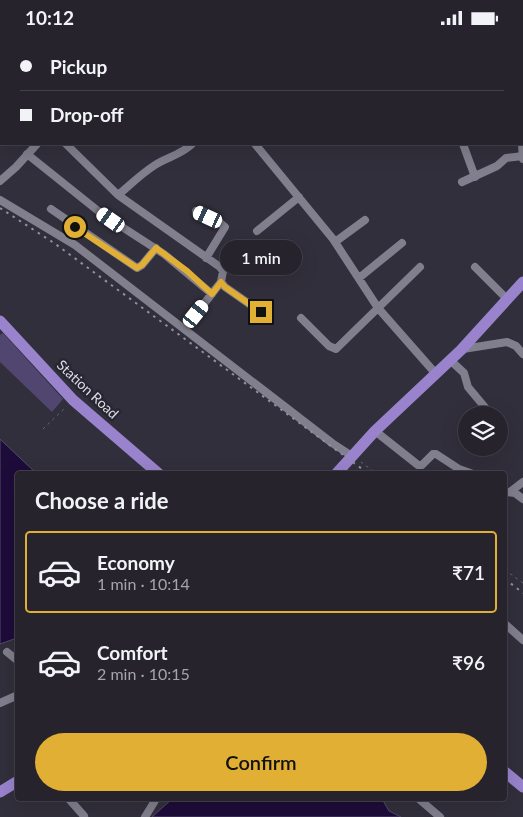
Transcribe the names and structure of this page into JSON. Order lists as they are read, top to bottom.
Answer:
{
  "streets": {
    "main road": ["Station Road"]
  },
  "page": {
    "status": "10:12",
    "banner": ["Pickup", "Drop-off"],
    "bubble": "1 min",
    "heading": "Choose a ride",
    "list": [
      {
        "name": "Economy",
        "note": "1 min · 10:14",
        "value": "₹71"
      },
      {
        "name": "Comfort",
        "note": "2 min · 10:15",
        "value": "₹96"
      }
    ],
    "buttons": "Confirm"
  }
}
